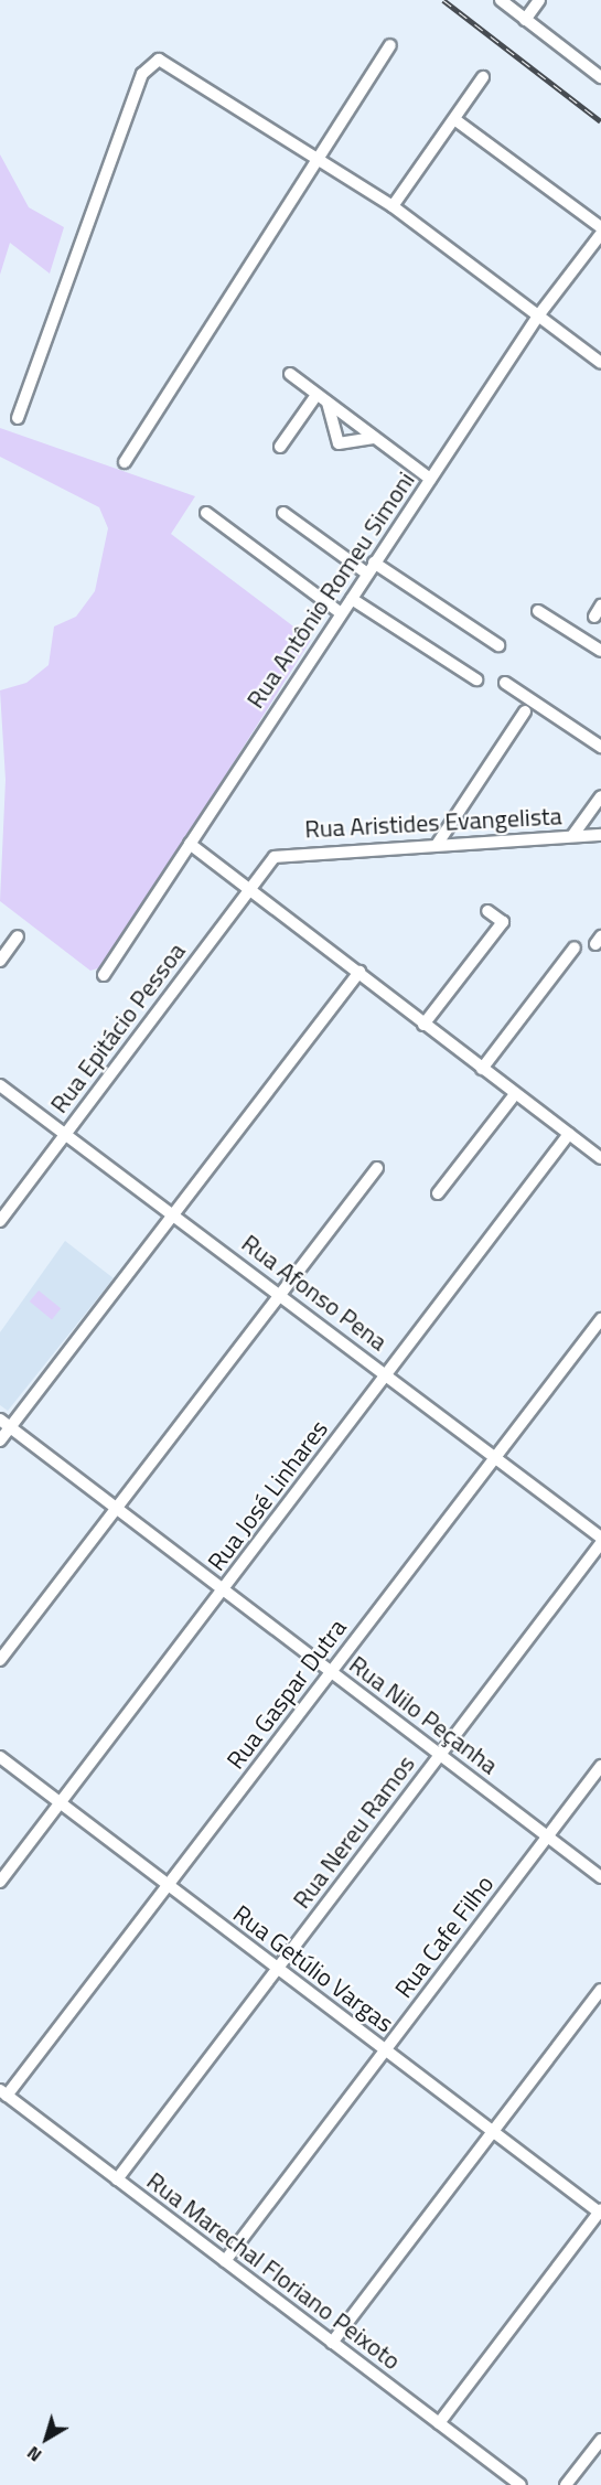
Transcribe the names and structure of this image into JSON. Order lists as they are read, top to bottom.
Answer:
{
  "streets": {
    "street": [
      "Rua Antônio Romeu Simoni",
      "Rua Aristides Evangelista",
      "Rua Epitácio Pessoa",
      "Rua Afonso Pena",
      "Rua José Linhares",
      "Rua Gaspar Dutra",
      "Rua Nilo Peçanha",
      "Rua Nereu Ramos",
      "Rua Cafe Filho",
      "Rua Getúlio Vargas",
      "Rua Marechal Floriano Peixoto"
    ]
  },
  "crossings": [
    ["Rua Aristides Evangelista", "Rua Epitácio Pessoa"],
    ["Rua Epitácio Pessoa", "Rua Afonso Pena"],
    ["Rua Afonso Pena", "Rua José Linhares"],
    ["Rua Afonso Pena", "Rua Gaspar Dutra"],
    ["Rua José Linhares", "Rua Nilo Peçanha"],
    ["Rua José Linhares", "Rua Getúlio Vargas"],
    ["Rua Gaspar Dutra", "Rua Nilo Peçanha"],
    ["Rua Gaspar Dutra", "Rua Getúlio Vargas"],
    ["Rua Gaspar Dutra", "Rua Marechal Floriano Peixoto"],
    ["Rua Nilo Peçanha", "Rua Nereu Ramos"],
    ["Rua Nilo Peçanha", "Rua Cafe Filho"],
    ["Rua Nereu Ramos", "Rua Getúlio Vargas"],
    ["Rua Nereu Ramos", "Rua Marechal Floriano Peixoto"],
    ["Rua Cafe Filho", "Rua Getúlio Vargas"],
    ["Rua Cafe Filho", "Rua Marechal Floriano Peixoto"]
  ],
  "north": "bottom left"
}
